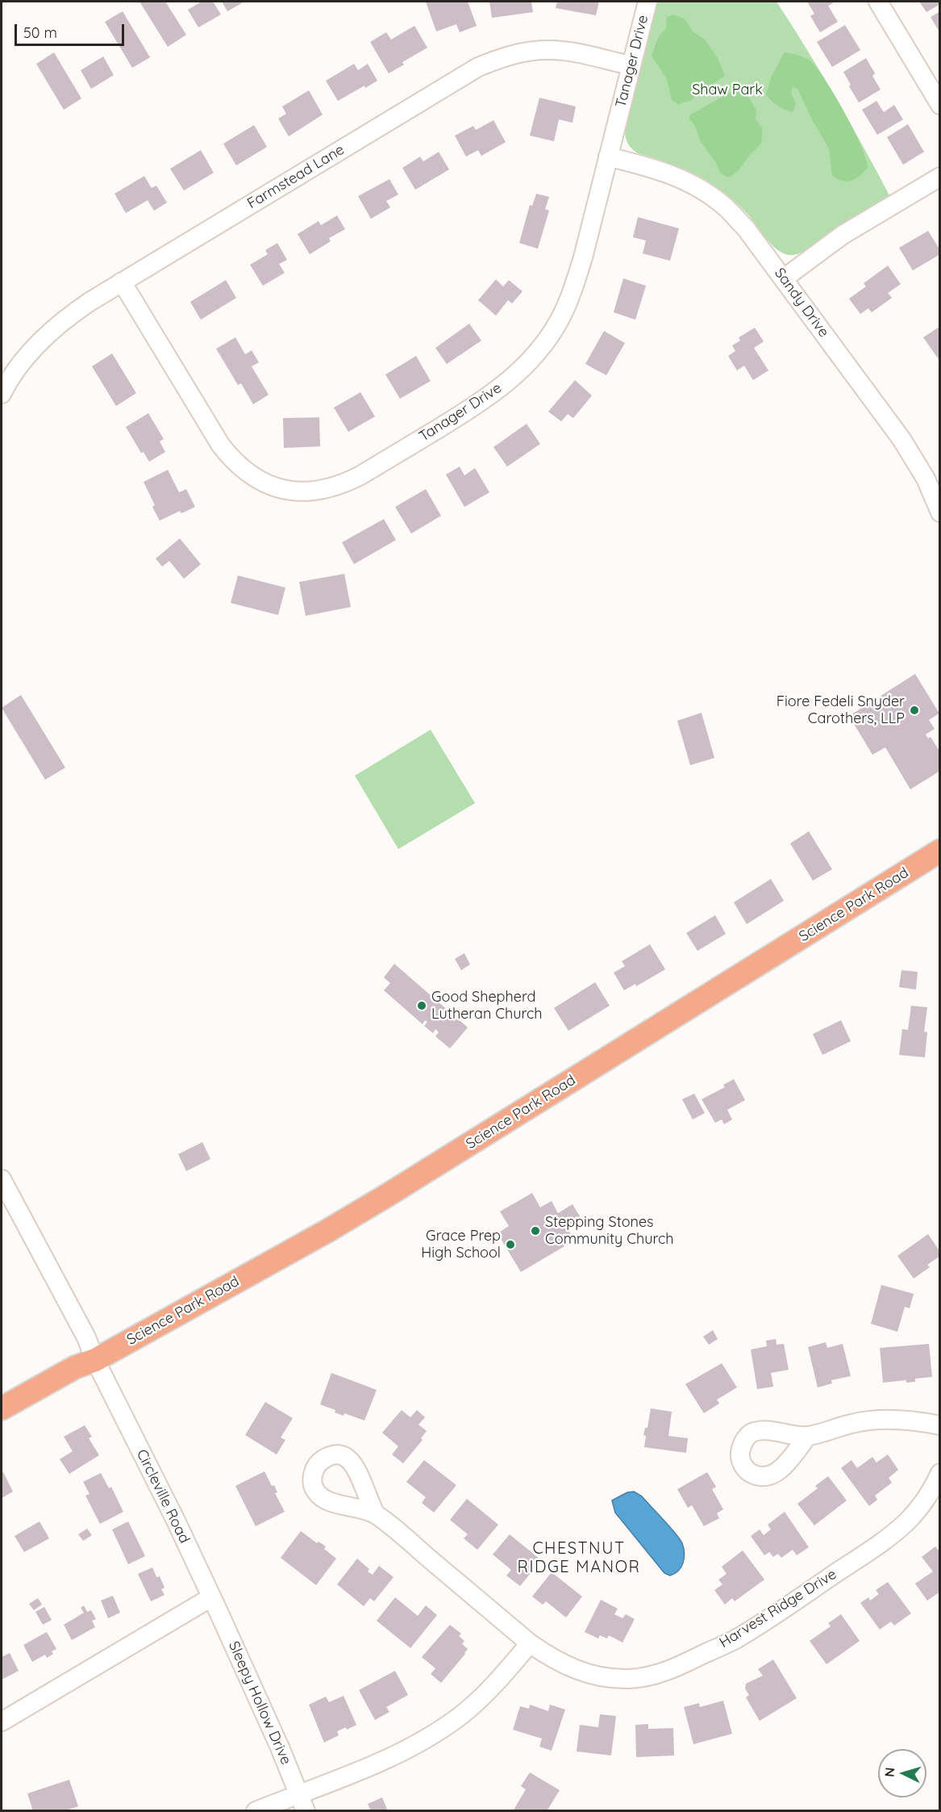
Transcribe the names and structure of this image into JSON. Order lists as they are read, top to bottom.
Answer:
{
  "streets": {
    "main road": ["Science Park Road"],
    "street": [
      "Tanager Drive",
      "Farmstead Lane",
      "Sandy Drive",
      "Circleville Road",
      "Harvest Ridge Drive",
      "Sleepy Hollow Drive"
    ]
  },
  "crossings": [
    ["Tanager Drive", "Farmstead Lane"],
    ["Tanager Drive", "Sandy Drive"],
    ["Science Park Road", "Circleville Road"],
    ["Circleville Road", "Sleepy Hollow Drive"]
  ],
  "districts": ["CHESTNUT RIDGE MANOR"],
  "parks": ["Shaw Park"],
  "places": [
    "Fiore Fedeli Snyder Carothers, LLP",
    "Good Shepherd Lutheran Church",
    "Stepping Stones Community Church",
    "Grace Prep High School"
  ],
  "scale_bar": "50 m",
  "north": "left"
}
